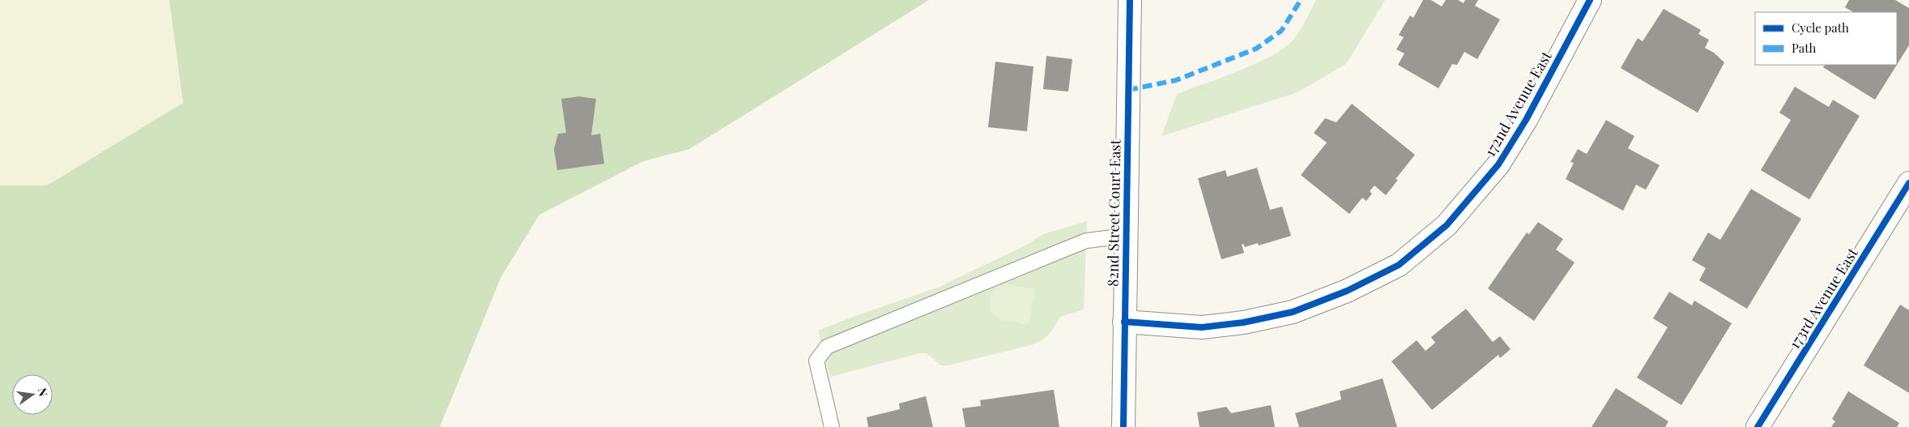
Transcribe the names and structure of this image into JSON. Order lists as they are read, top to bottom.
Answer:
{
  "streets": {
    "street": ["172nd Avenue East", "82nd Street Court East", "173rd Avenue East"]
  },
  "crossings": [
    ["172nd Avenue East", "82nd Street Court East"]
  ],
  "legend": ["Cycle path", "Path"],
  "north": "right"
}
